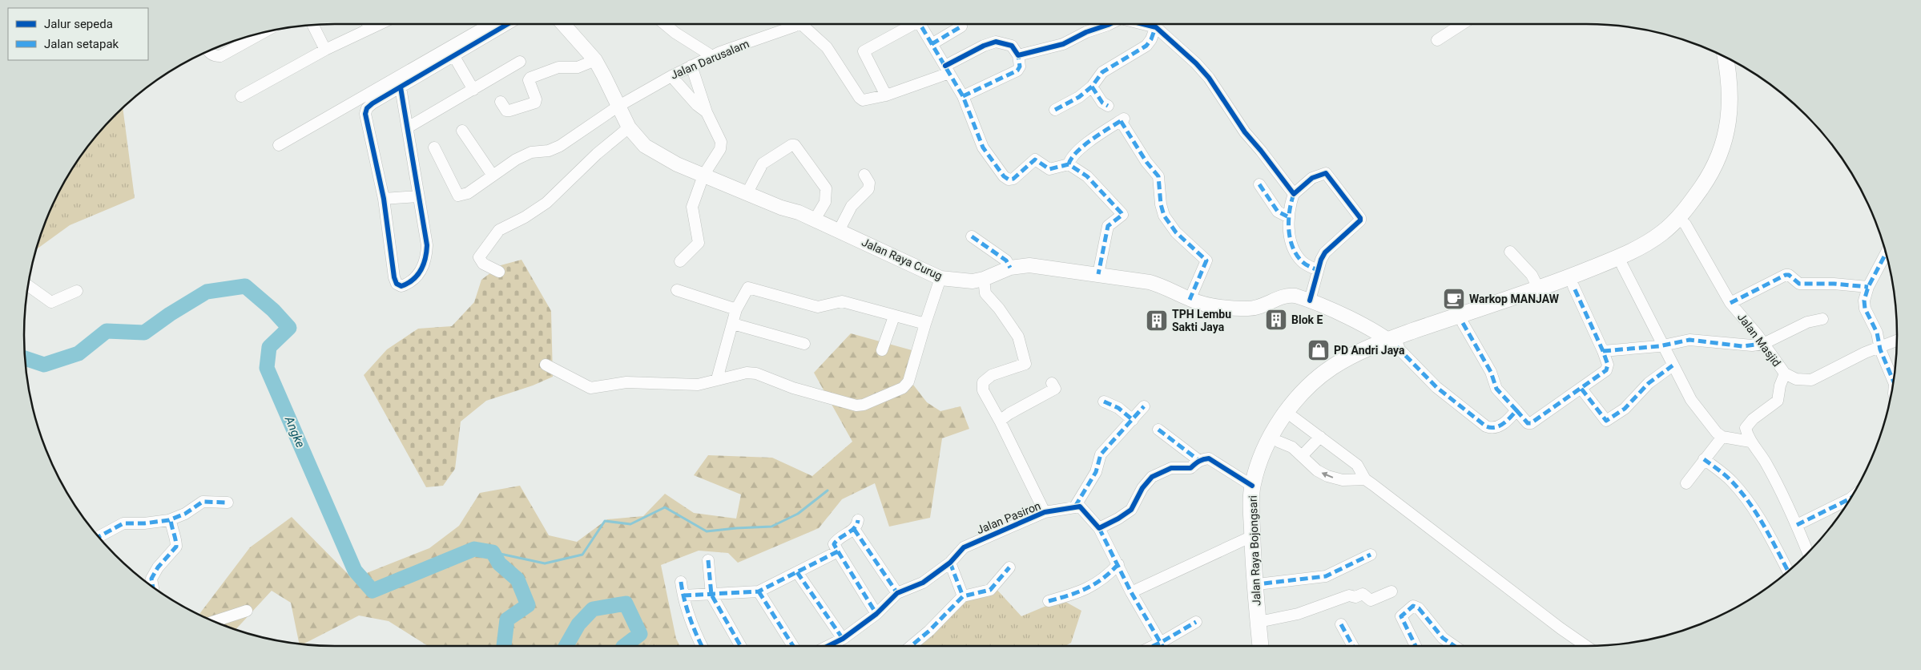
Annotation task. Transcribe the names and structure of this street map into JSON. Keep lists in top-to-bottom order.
{
  "streets": {
    "highway": ["Jalan Raya Bojongsari"],
    "main road": ["Jalan Raya Curug"],
    "street": ["Jalan Darusalam", "Jalan Masjid", "Jalan Pasiron"]
  },
  "crossings": [
    ["Jalan Darusalam", "Jalan Raya Curug"],
    ["Jalan Raya Curug", "Jalan Pasiron"],
    ["Jalan Raya Curug", "Jalan Raya Bojongsari"],
    ["Jalan Masjid", "Jalan Raya Bojongsari"]
  ],
  "water": ["Angke"],
  "places": {
    "cafe": ["Warkop MANJAW"],
    "building": ["Blok E", "TPH Lembu Sakti Jaya"],
    "shop": ["PD Andri Jaya"]
  },
  "legend": ["Jalur sepeda", "Jalan setapak"]
}
